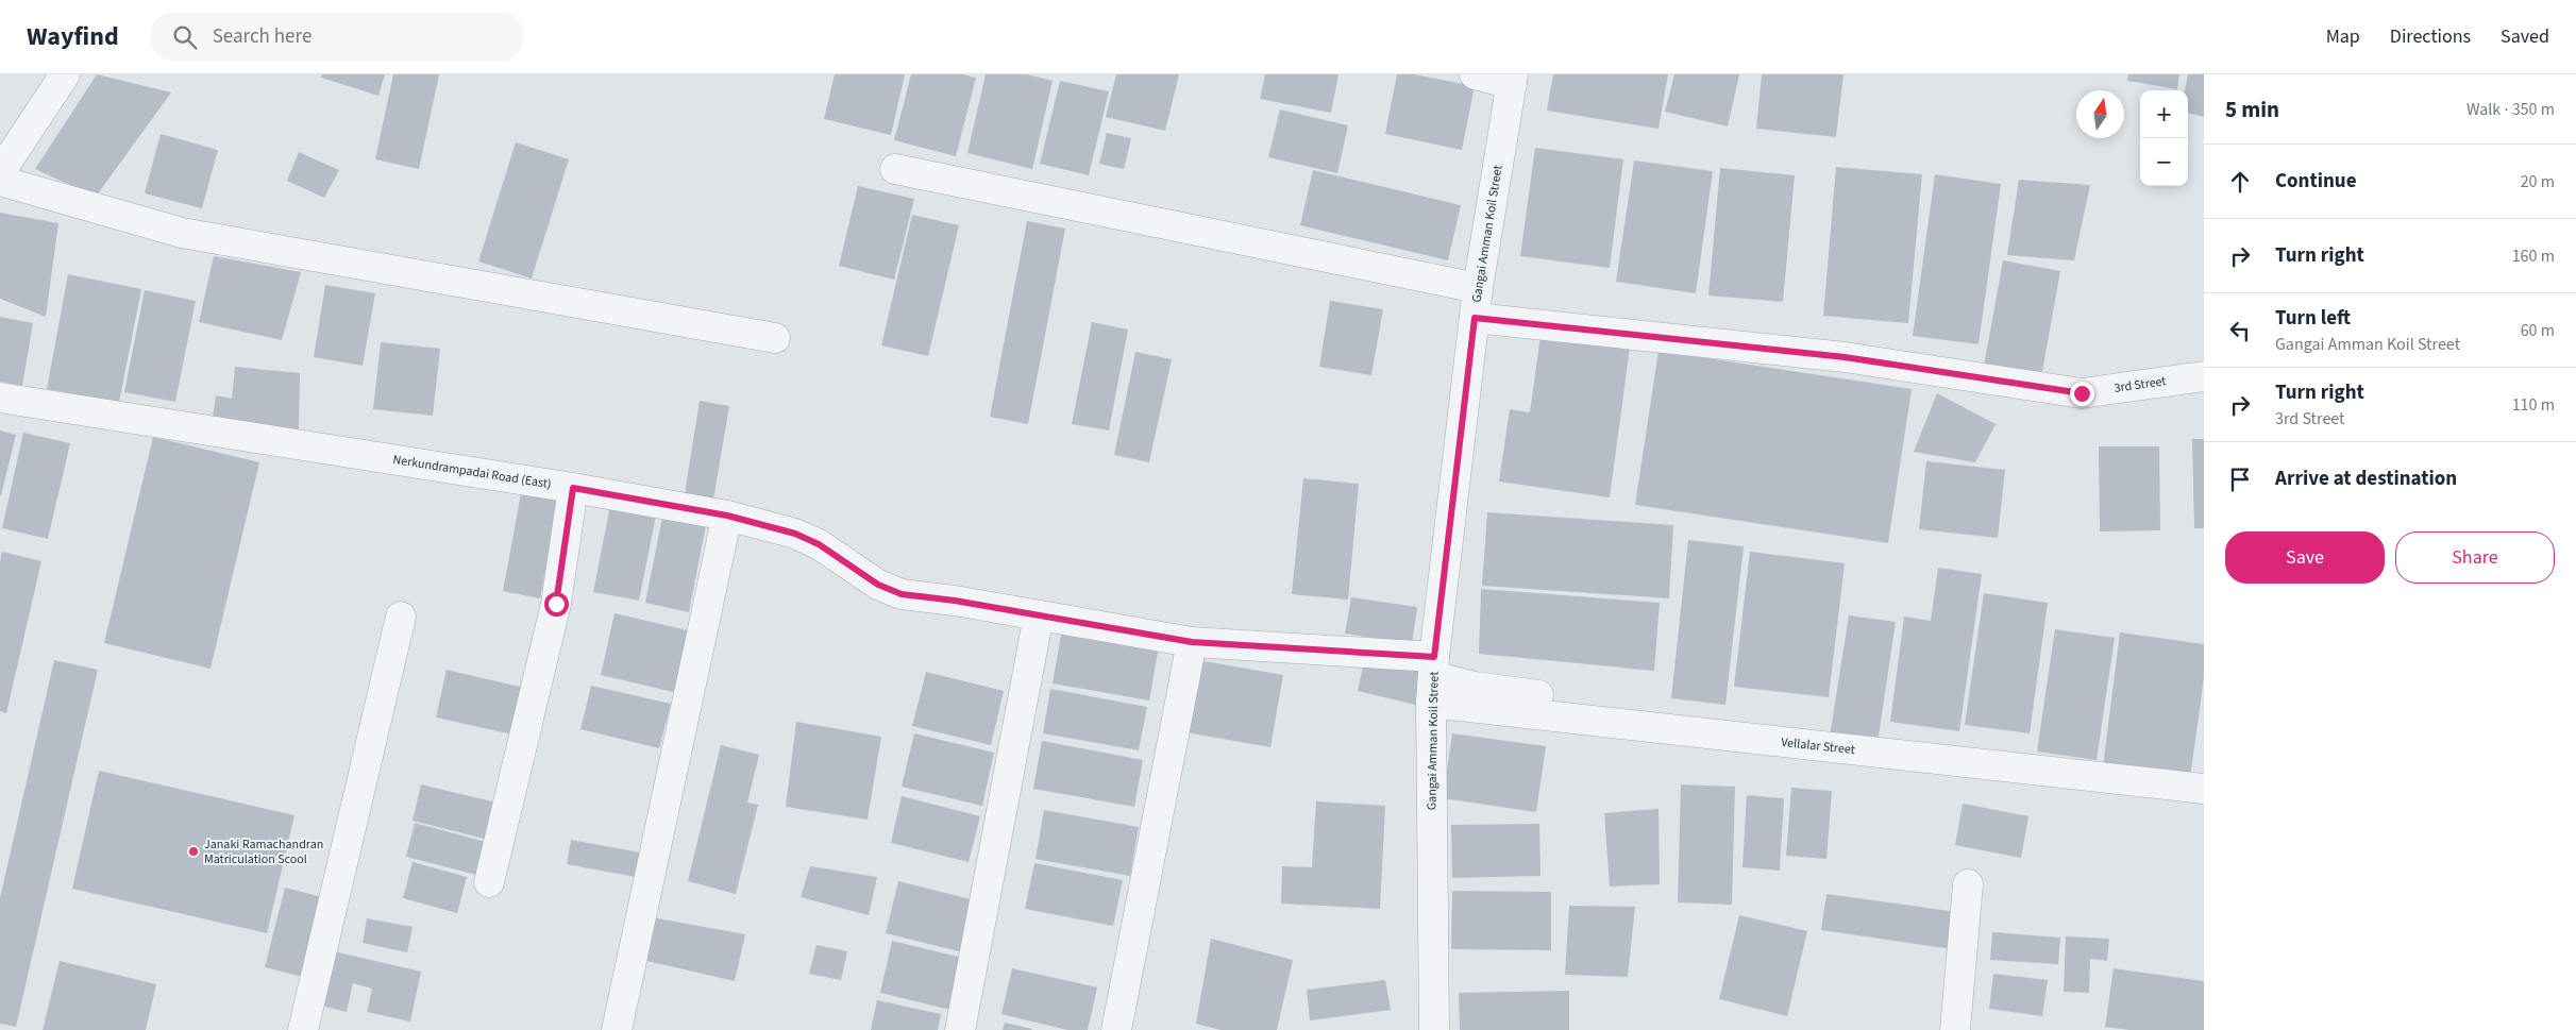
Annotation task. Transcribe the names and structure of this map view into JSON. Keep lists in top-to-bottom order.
{
  "streets": {
    "street": [
      "Gangai Amman Koil Street",
      "3rd Street",
      "Nerkundrampadai Road (East)",
      "Vellalar Street"
    ]
  },
  "crossings": [
    ["Gangai Amman Koil Street", "3rd Street"],
    ["Gangai Amman Koil Street", "Nerkundrampadai Road (East)"],
    ["Gangai Amman Koil Street", "Vellalar Street"],
    ["Nerkundrampadai Road (East)", "Vellalar Street"]
  ],
  "places": ["Janaki Ramachandran Matriculation Scool"],
  "north": "top",
  "page": {
    "header": "Wayfind",
    "search": "Search here",
    "nav": ["Map", "Directions", "Saved"],
    "heading": ["5 min", "Walk · 350 m"],
    "map_buttons": ["+", "−"],
    "list": [
      ["Continue", "20 m"],
      ["Turn right", "160 m"],
      ["Turn left", "Gangai Amman Koil Street", "60 m"],
      ["Turn right", "3rd Street", "110 m"],
      "Arrive at destination"
    ],
    "buttons": ["Save", "Share"]
  }
}
